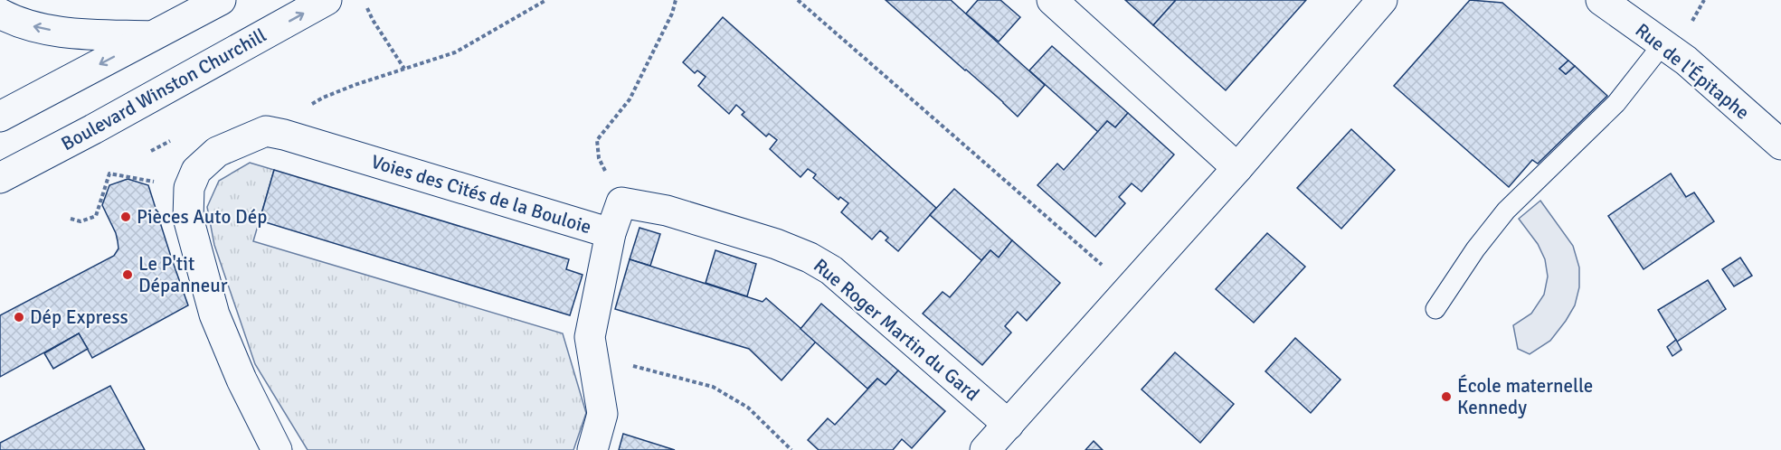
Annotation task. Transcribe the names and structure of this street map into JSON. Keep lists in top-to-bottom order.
{
  "streets": {
    "street": [
      "Rue de l'Épitaphe",
      "Boulevard Winston Churchill",
      "Voies des Cités de la Bouloie",
      "Rue Roger Martin du Gard"
    ]
  },
  "places": [
    "Pièces Auto Dép",
    "Le P'tit Dépanneur",
    "Dép Express",
    "École maternelle Kennedy"
  ]
}
